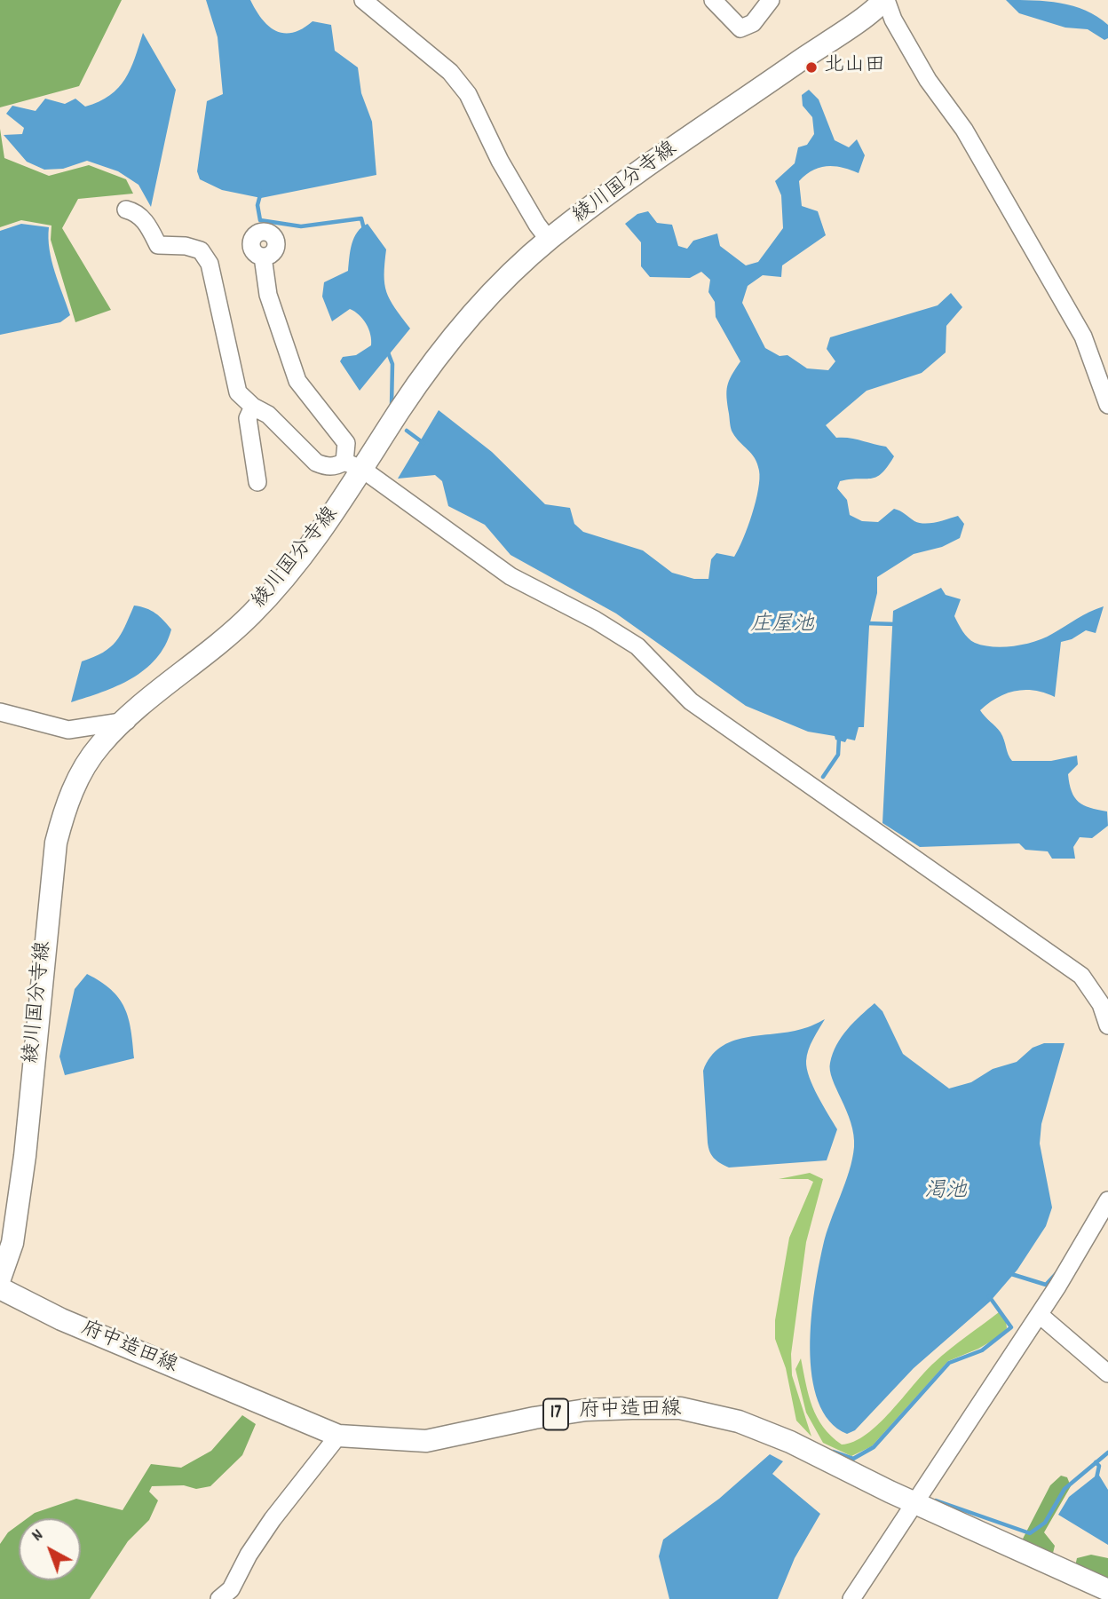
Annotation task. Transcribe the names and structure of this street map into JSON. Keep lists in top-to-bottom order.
{
  "streets": {
    "main road": ["綾川国分寺線", "府中造田線", "17"]
  },
  "water": ["庄屋池", "渇池"],
  "places": ["北山田"],
  "north": "top left"
}
